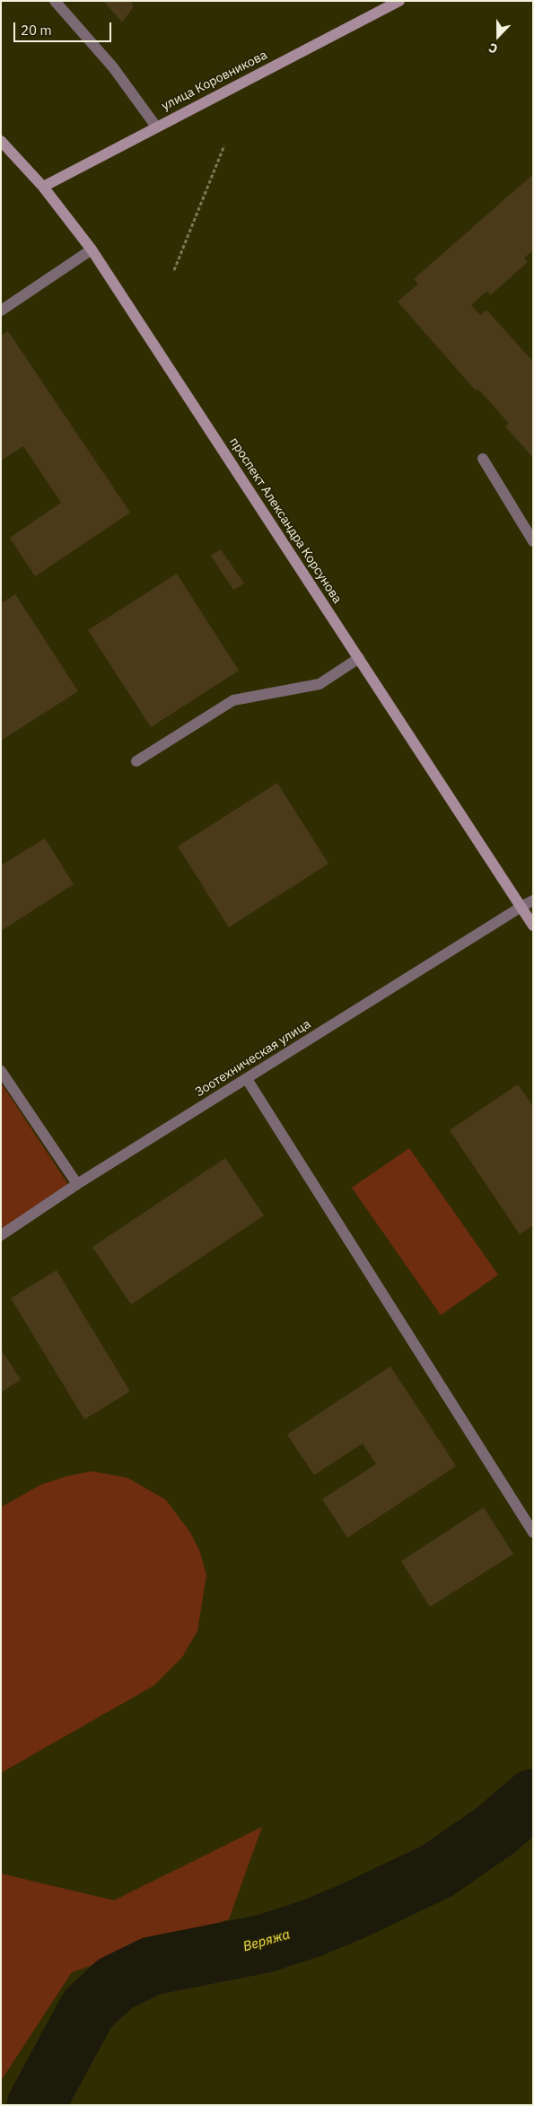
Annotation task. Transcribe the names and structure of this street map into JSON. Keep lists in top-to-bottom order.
{
  "streets": {
    "street": ["улица Коровникова", "проспект Александра Корсунова", "Зоотехническая улица"]
  },
  "crossings": [
    ["улица Коровникова", "проспект Александра Корсунова"],
    ["проспект Александра Корсунова", "Зоотехническая улица"]
  ],
  "water": ["Веряжа"],
  "scale_bar": "20 m",
  "north": "bottom"
}
